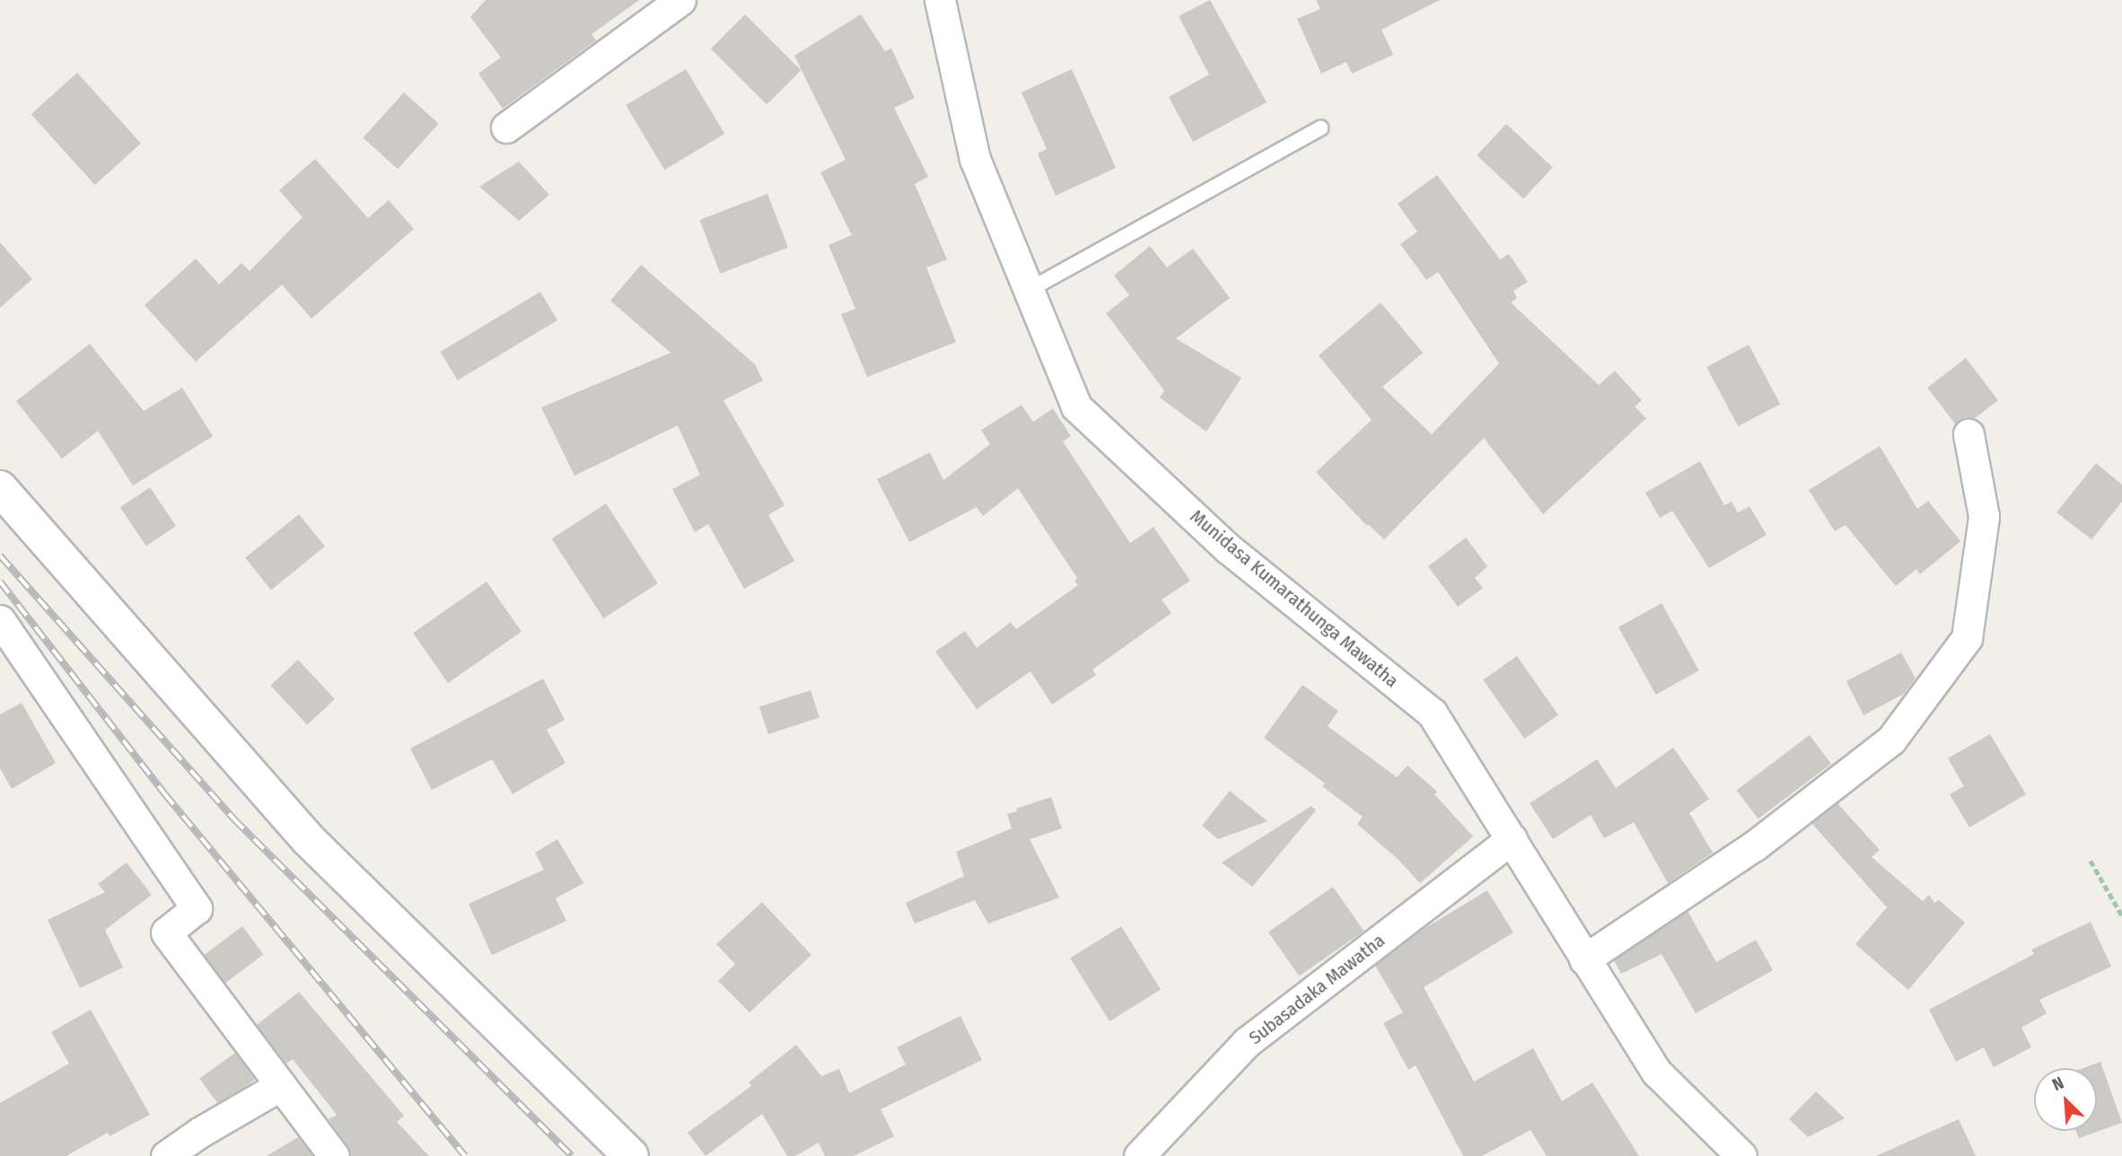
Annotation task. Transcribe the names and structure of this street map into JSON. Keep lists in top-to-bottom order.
{
  "streets": {
    "street": ["Munidasa Kumarathunga Mawatha", "Subasadaka Mawatha"]
  },
  "crossings": [
    ["Munidasa Kumarathunga Mawatha", "Subasadaka Mawatha"]
  ],
  "north": "top left"
}
